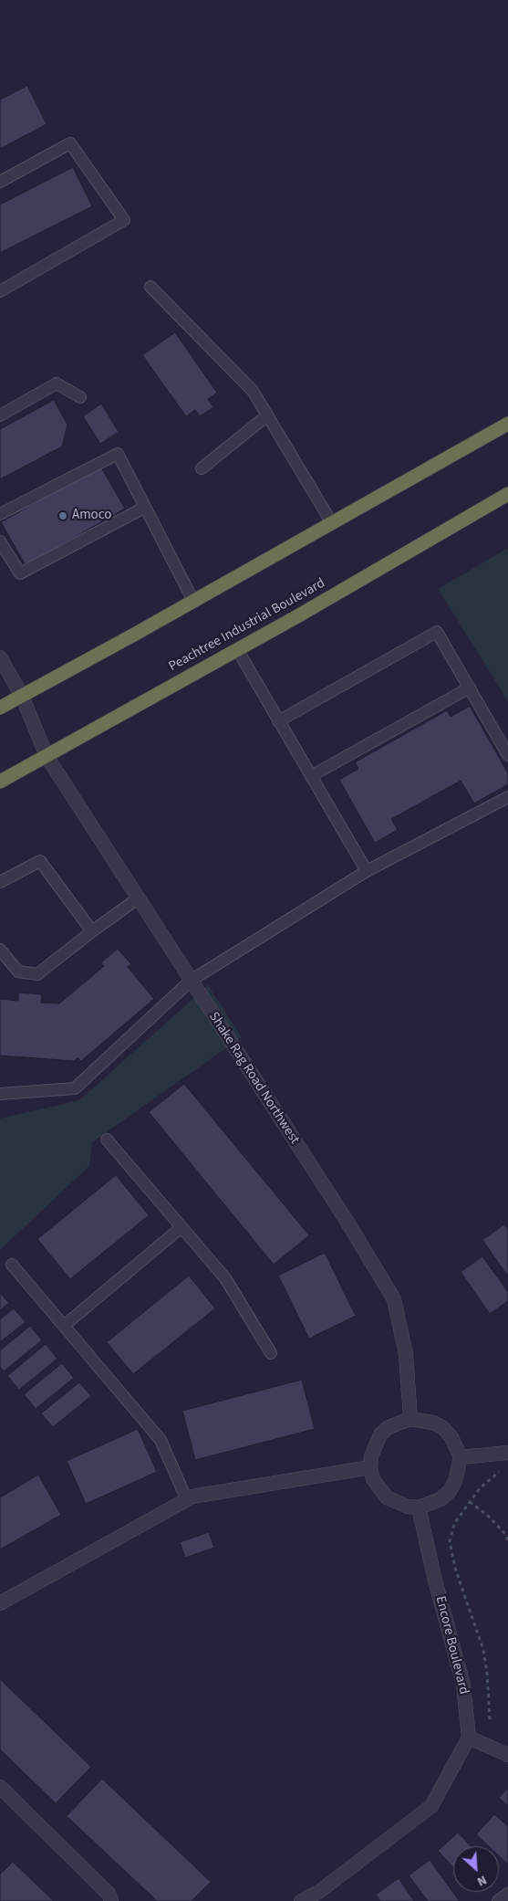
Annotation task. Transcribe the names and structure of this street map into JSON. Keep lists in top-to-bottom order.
{
  "streets": {
    "highway": ["Peachtree Industrial Boulevard"],
    "street": ["Shake Rag Road Northwest", "Encore Boulevard"]
  },
  "crossings": [
    ["Peachtree Industrial Boulevard", "Shake Rag Road Northwest"],
    ["Shake Rag Road Northwest", "Encore Boulevard"]
  ],
  "places": ["Amoco"],
  "north": "bottom right"
}
